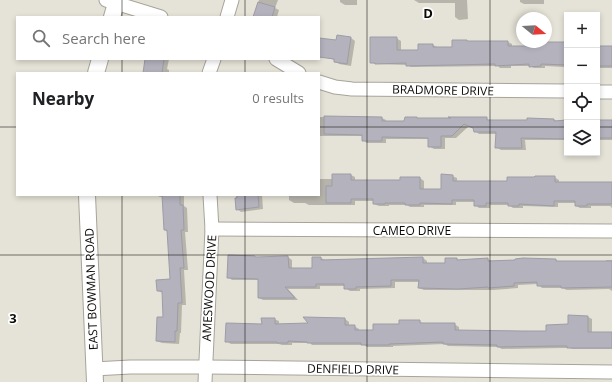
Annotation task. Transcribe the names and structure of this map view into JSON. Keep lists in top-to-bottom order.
{
  "streets": {
    "street": [
      "BRADMORE DRIVE",
      "CAMEO DRIVE",
      "AMESWOOD DRIVE",
      "EAST BOWMAN ROAD",
      "DENFIELD DRIVE"
    ]
  },
  "crossings": [
    ["CAMEO DRIVE", "AMESWOOD DRIVE"],
    ["AMESWOOD DRIVE", "DENFIELD DRIVE"],
    ["EAST BOWMAN ROAD", "DENFIELD DRIVE"]
  ],
  "north": "right",
  "page": {
    "map_buttons": ["+", "−"],
    "search": "Search here",
    "heading": ["Nearby", "0 results"]
  },
  "grid": {
    "columns": ["D"],
    "rows": ["3"]
  }
}
